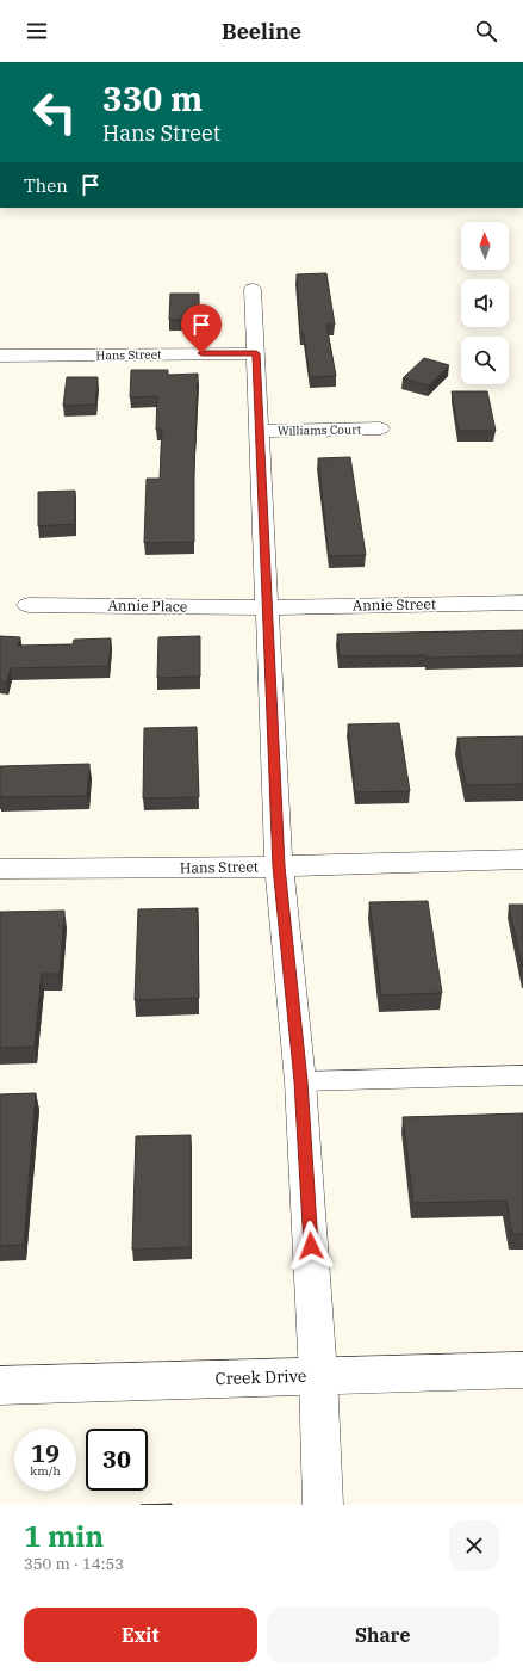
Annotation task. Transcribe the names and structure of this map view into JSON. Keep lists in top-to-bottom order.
{
  "streets": {
    "street": [
      "Hans Street",
      "Williams Court",
      "Annie Street",
      "Annie Place",
      "Creek Drive"
    ]
  },
  "crossings": [
    ["Annie Street", "Annie Place"]
  ],
  "north": "top",
  "page": {
    "header": "Beeline",
    "turn": ["330 m", "Hans Street"],
    "then": "Then",
    "speed": "19 km/h",
    "limit": "30",
    "heading": ["1 min", "350 m · 14:53"],
    "buttons": ["Exit", "Share"]
  }
}
